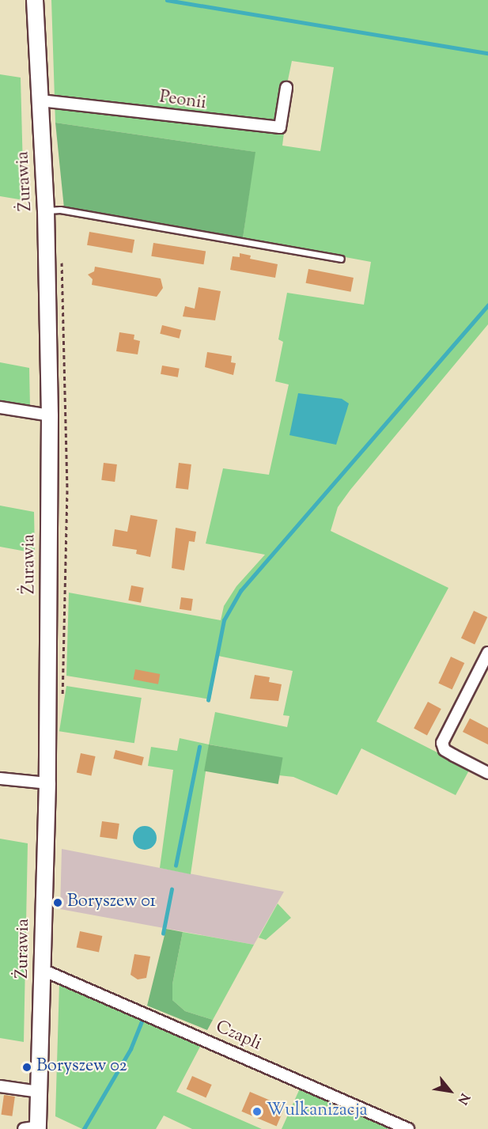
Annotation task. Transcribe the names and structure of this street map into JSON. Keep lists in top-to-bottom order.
{
  "streets": {
    "main road": ["Żurawia"],
    "street": ["Peonii", "Czapli"]
  },
  "crossings": [
    ["Peonii", "Żurawia"],
    ["Żurawia", "Czapli"]
  ],
  "places": ["Boryszew 01", "Boryszew 02", "Wulkanizacja"],
  "north": "bottom right"
}
